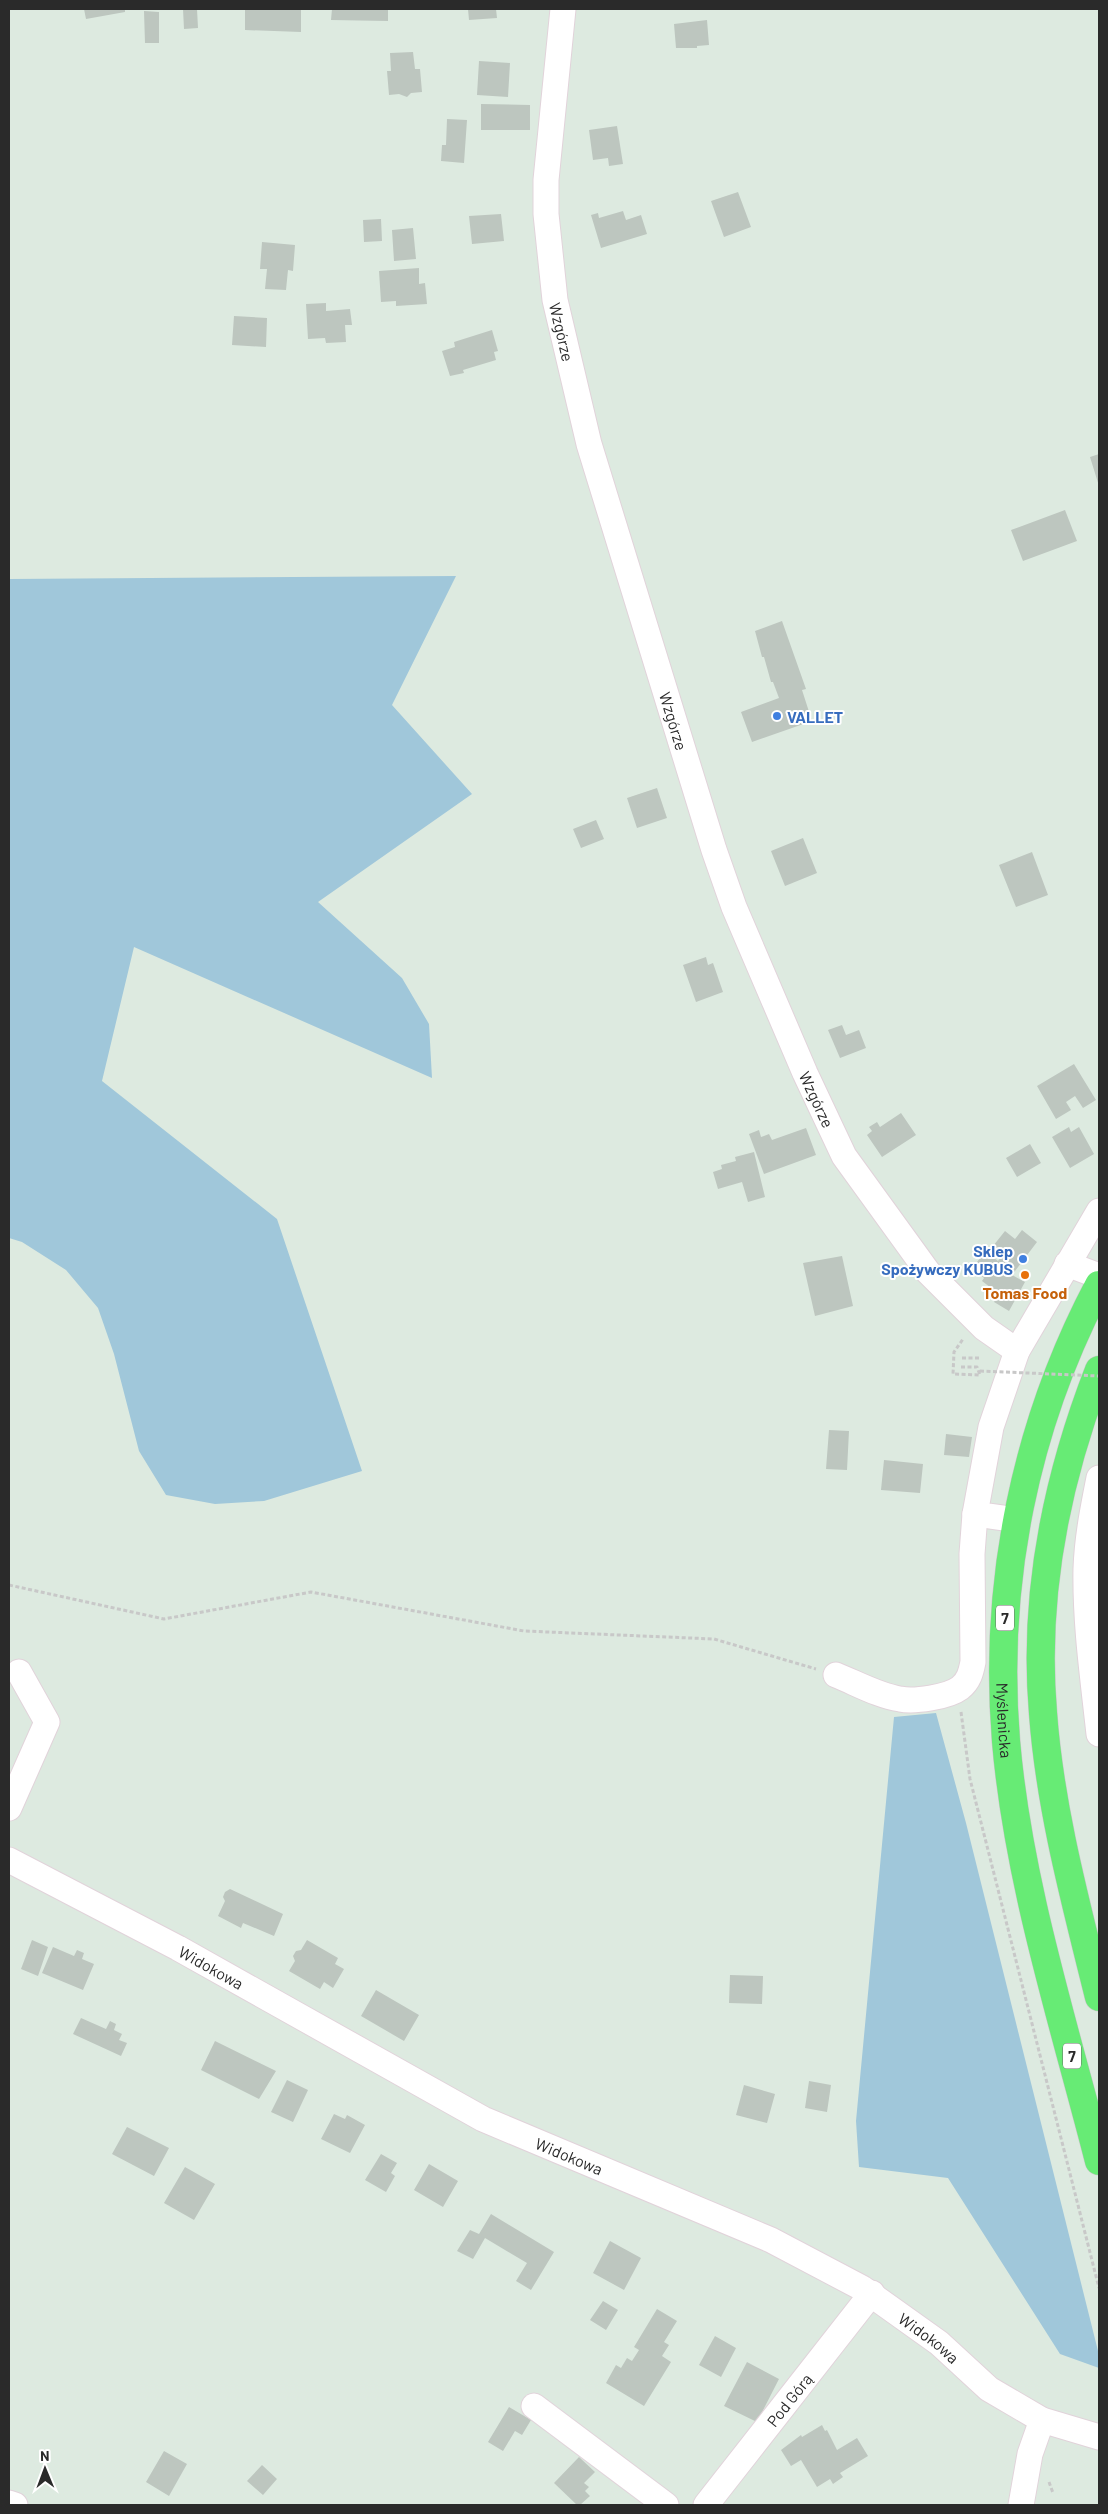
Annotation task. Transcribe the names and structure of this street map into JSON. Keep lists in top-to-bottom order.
{
  "streets": {
    "highway": ["7", "Myślenicka"],
    "street": ["Wzgórze", "Widokowa", "Pod Górą"]
  },
  "crossings": [
    ["Widokowa", "Pod Górą"]
  ],
  "places": ["VALLET", "Sklep Spożywczy KUBUS", "Tomas Food"],
  "north": "top"
}
